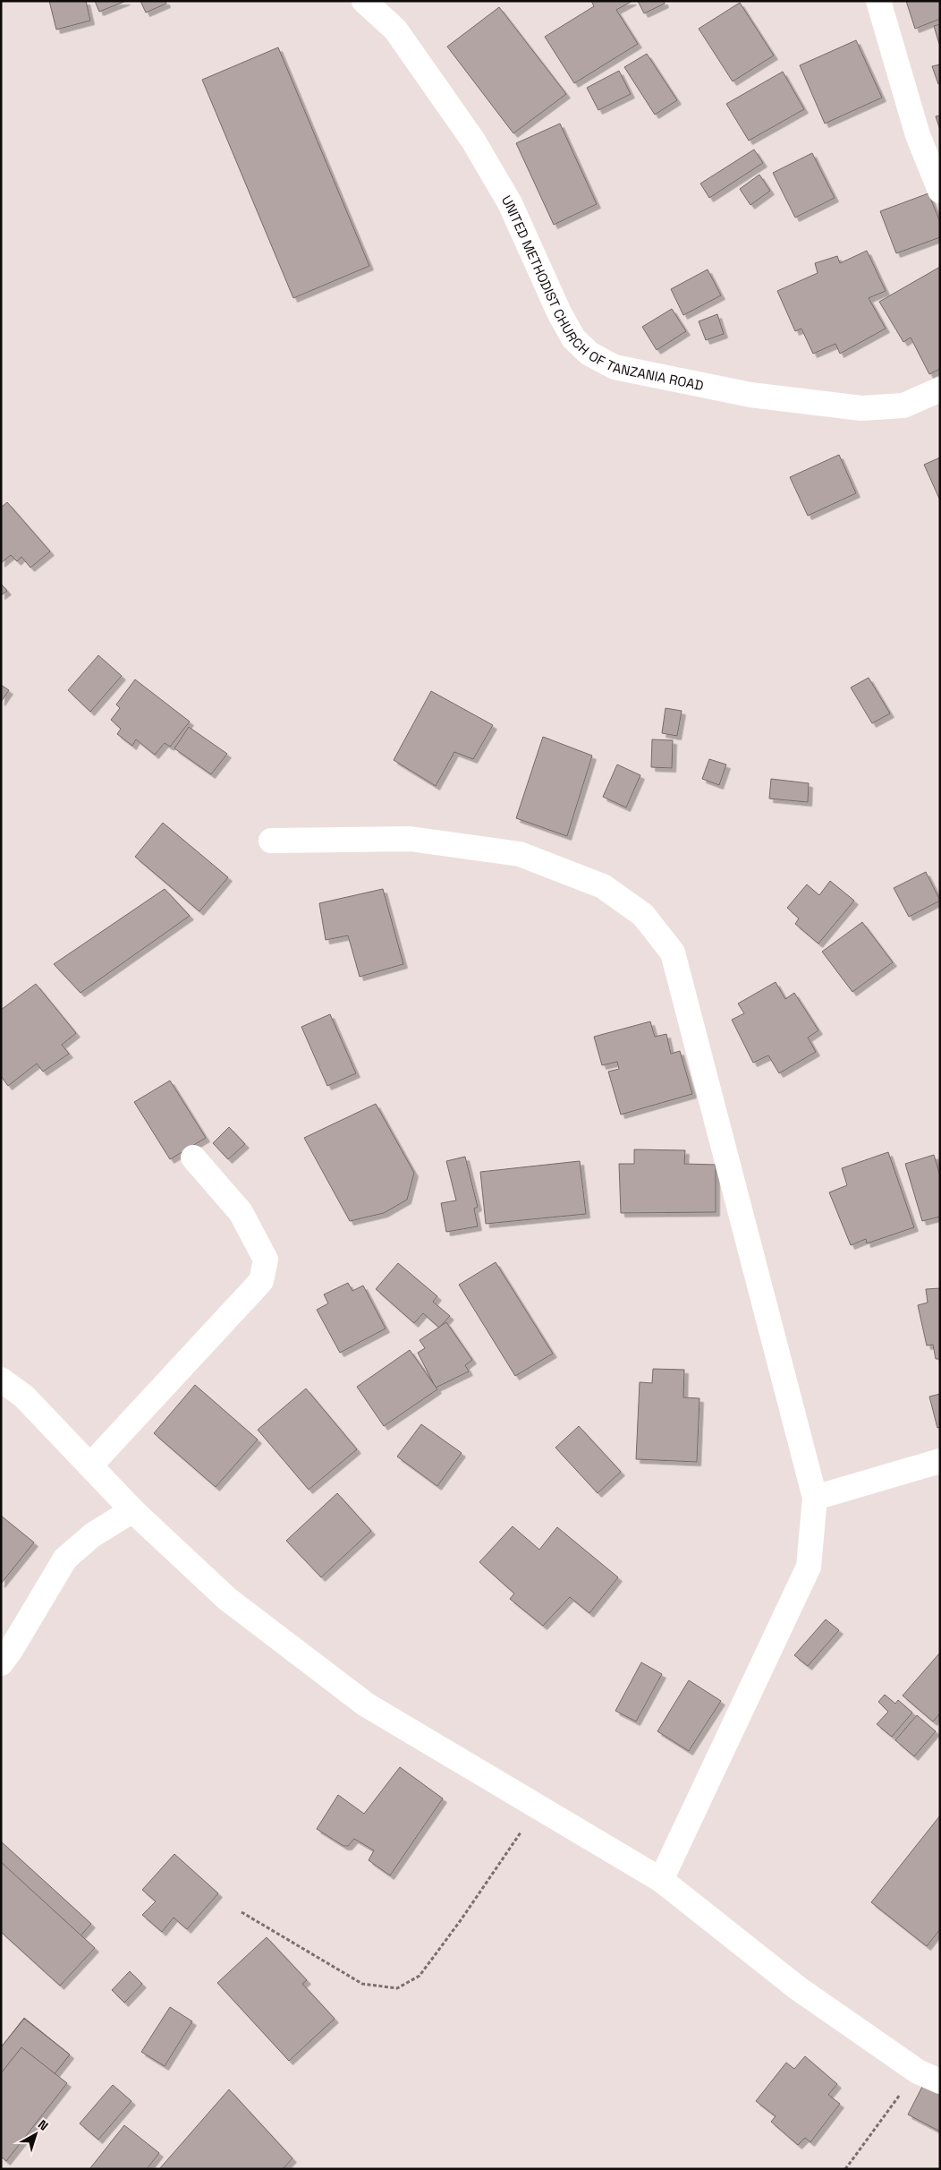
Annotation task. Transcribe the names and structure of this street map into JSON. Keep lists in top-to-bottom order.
{
  "streets": {
    "street": ["UNITED METHODIST CHURCH OF TANZANIA ROAD"]
  },
  "north": "top right"
}
